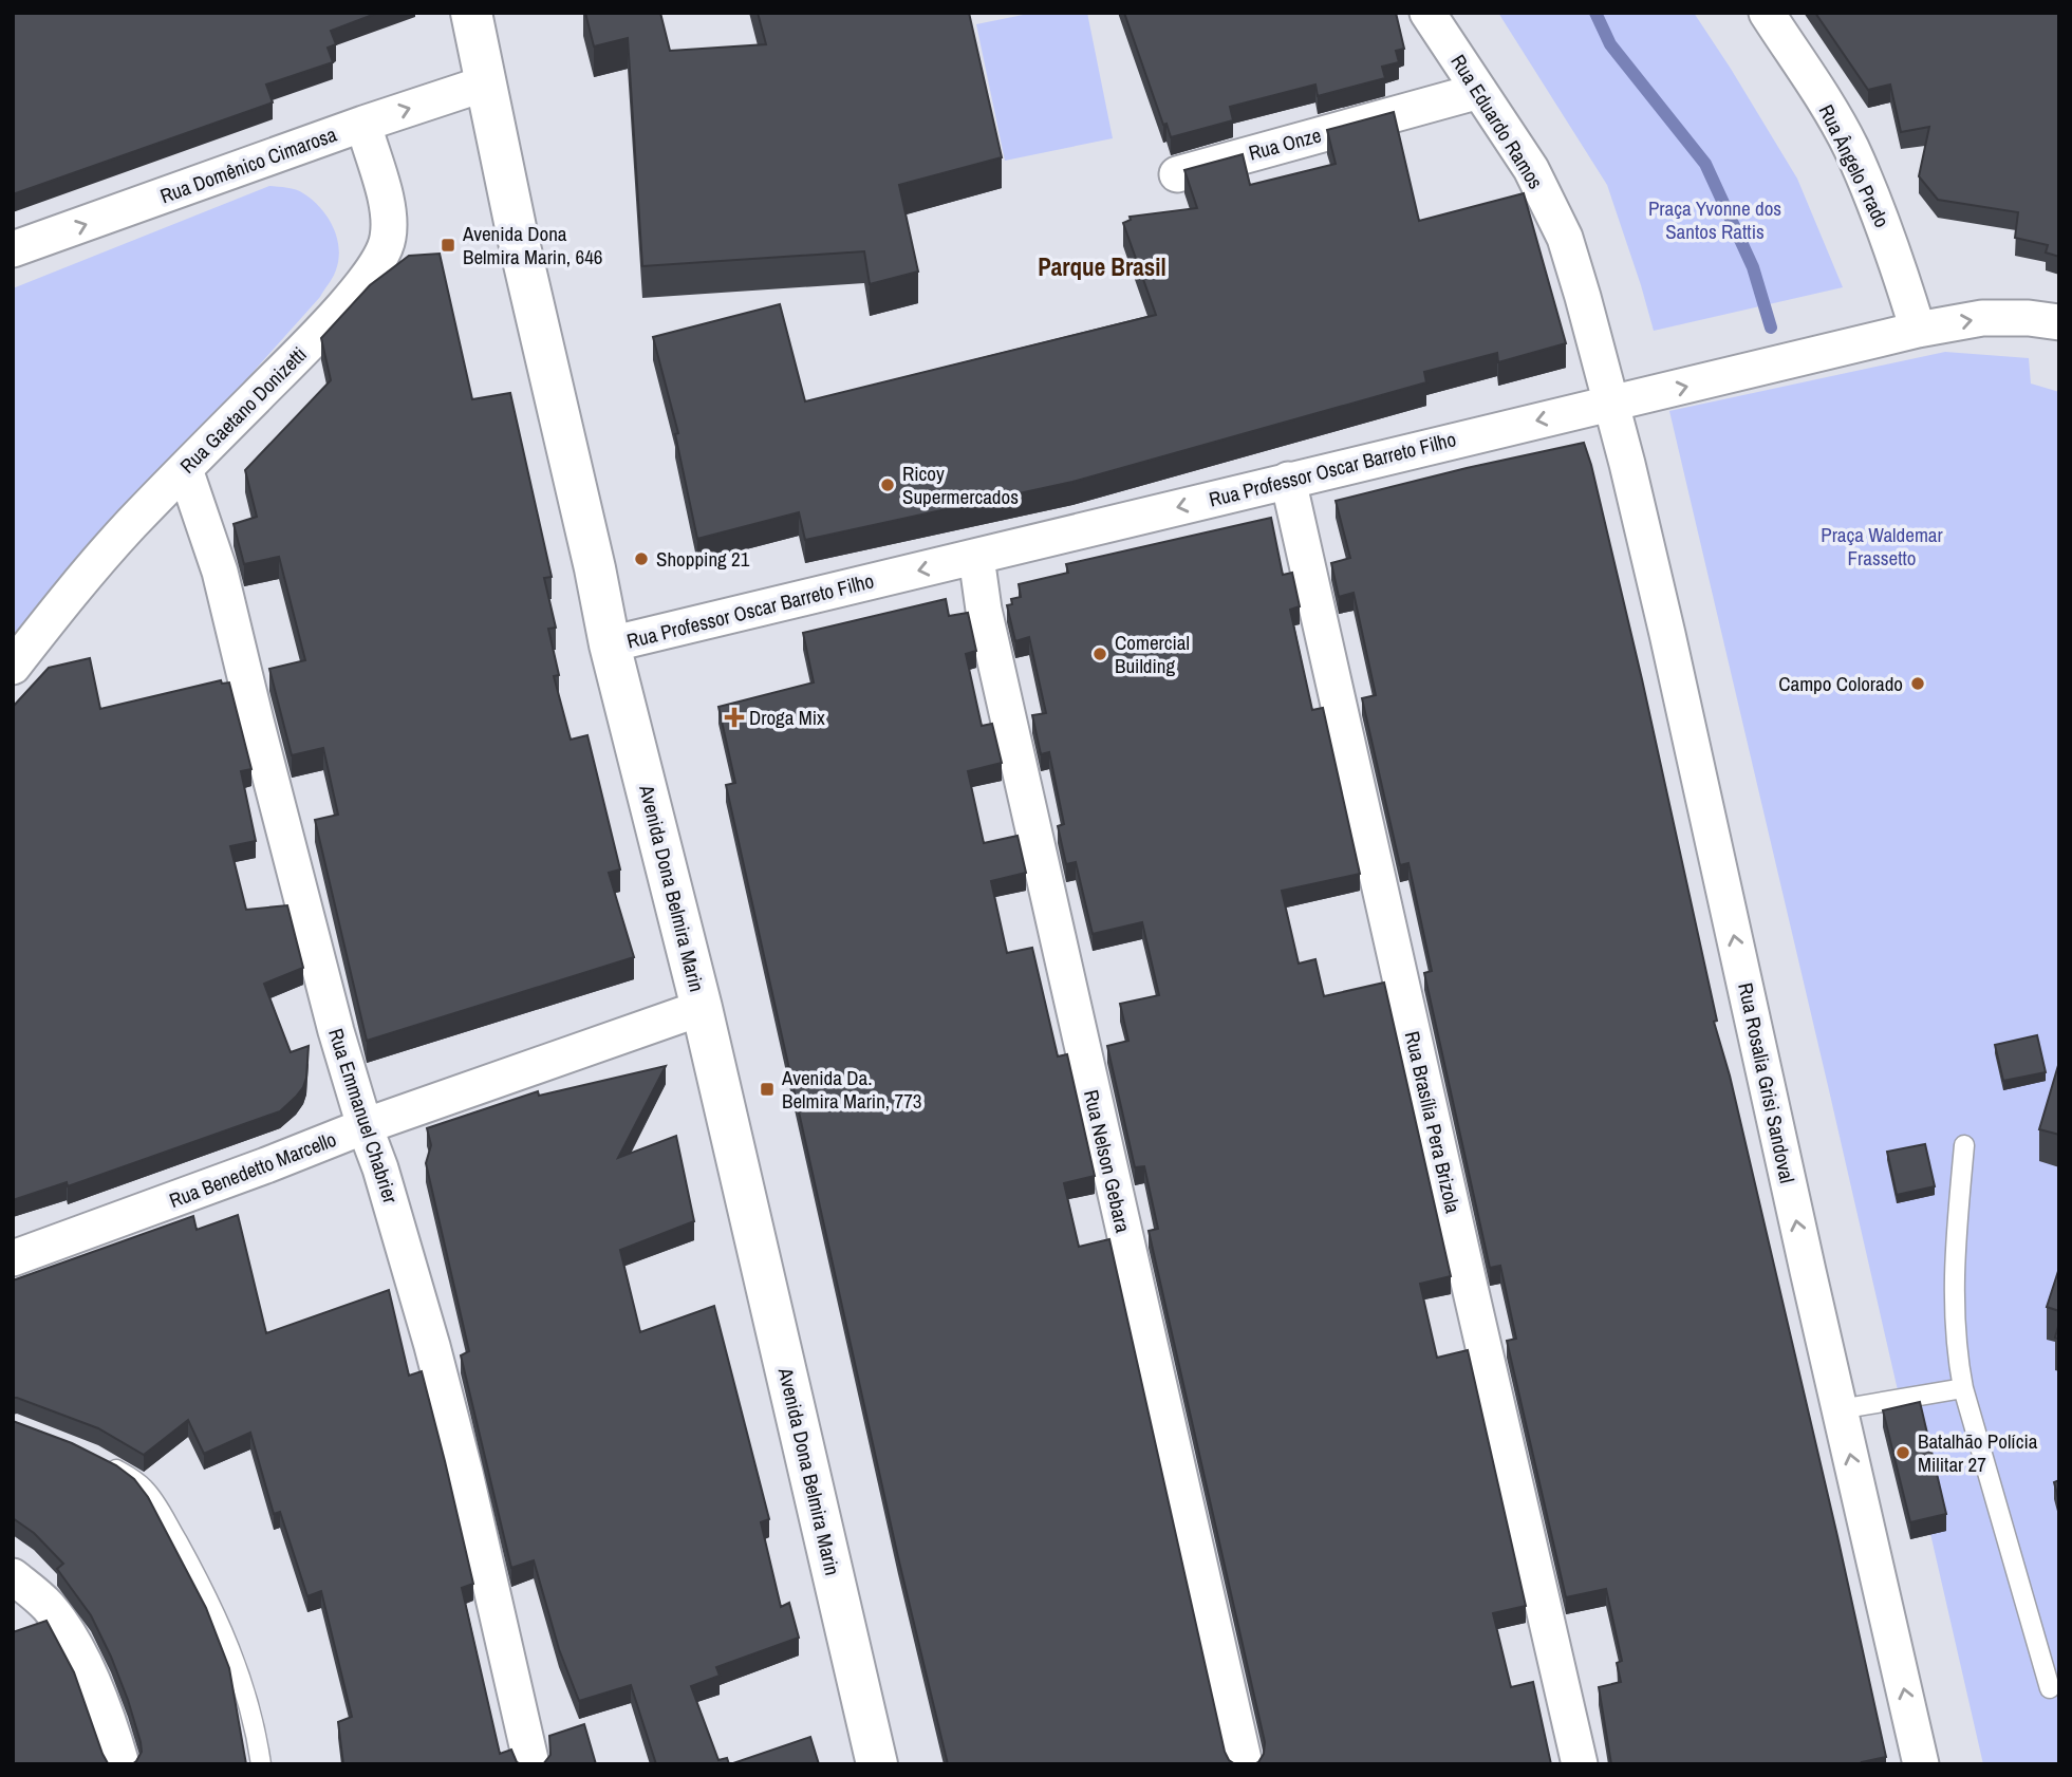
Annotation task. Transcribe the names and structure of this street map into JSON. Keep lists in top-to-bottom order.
{
  "streets": {
    "main road": ["Avenida Dona Belmira Marin"],
    "street": [
      "Rua Eduardo Ramos",
      "Rua Onze",
      "Rua Domênico Cimarosa",
      "Rua Ângelo Prado",
      "Rua Gaetano Donizetti",
      "Rua Professor Oscar Barreto Filho",
      "Rua Rosalia Grisi Sandoval",
      "Rua Emmanuel Chabrier",
      "Rua Brasília Pera Brizola",
      "Rua Nelson Gebara",
      "Rua Benedetto Marcello"
    ]
  },
  "crossings": [
    ["Rua Eduardo Ramos", "Rua Onze"],
    ["Rua Eduardo Ramos", "Rua Professor Oscar Barreto Filho"],
    ["Rua Eduardo Ramos", "Rua Rosalia Grisi Sandoval"],
    ["Rua Domênico Cimarosa", "Rua Gaetano Donizetti"],
    ["Rua Domênico Cimarosa", "Avenida Dona Belmira Marin"],
    ["Rua Ângelo Prado", "Rua Professor Oscar Barreto Filho"],
    ["Rua Gaetano Donizetti", "Rua Emmanuel Chabrier"],
    ["Rua Professor Oscar Barreto Filho", "Avenida Dona Belmira Marin"],
    ["Rua Professor Oscar Barreto Filho", "Rua Rosalia Grisi Sandoval"],
    ["Rua Professor Oscar Barreto Filho", "Rua Brasília Pera Brizola"],
    ["Rua Professor Oscar Barreto Filho", "Rua Nelson Gebara"],
    ["Avenida Dona Belmira Marin", "Rua Benedetto Marcello"],
    ["Rua Emmanuel Chabrier", "Rua Benedetto Marcello"]
  ],
  "one_way": ["Rua Domênico Cimarosa", "Rua Rosalia Grisi Sandoval"],
  "districts": ["Parque Brasil"],
  "parks": ["Praça Yvonne dos Santos Rattis", "Praça Waldemar Frassetto"],
  "places": {
    "transit": ["Avenida Dona Belmira Marin, 646", "Avenida Da. Belmira Marin, 773"],
    "other": [
      "Ricoy Supermercados",
      "Shopping 21",
      "Comercial Building",
      "Campo Colorado",
      "Batalhão Polícia Militar 27"
    ],
    "health": ["Droga Mix"]
  }
}
